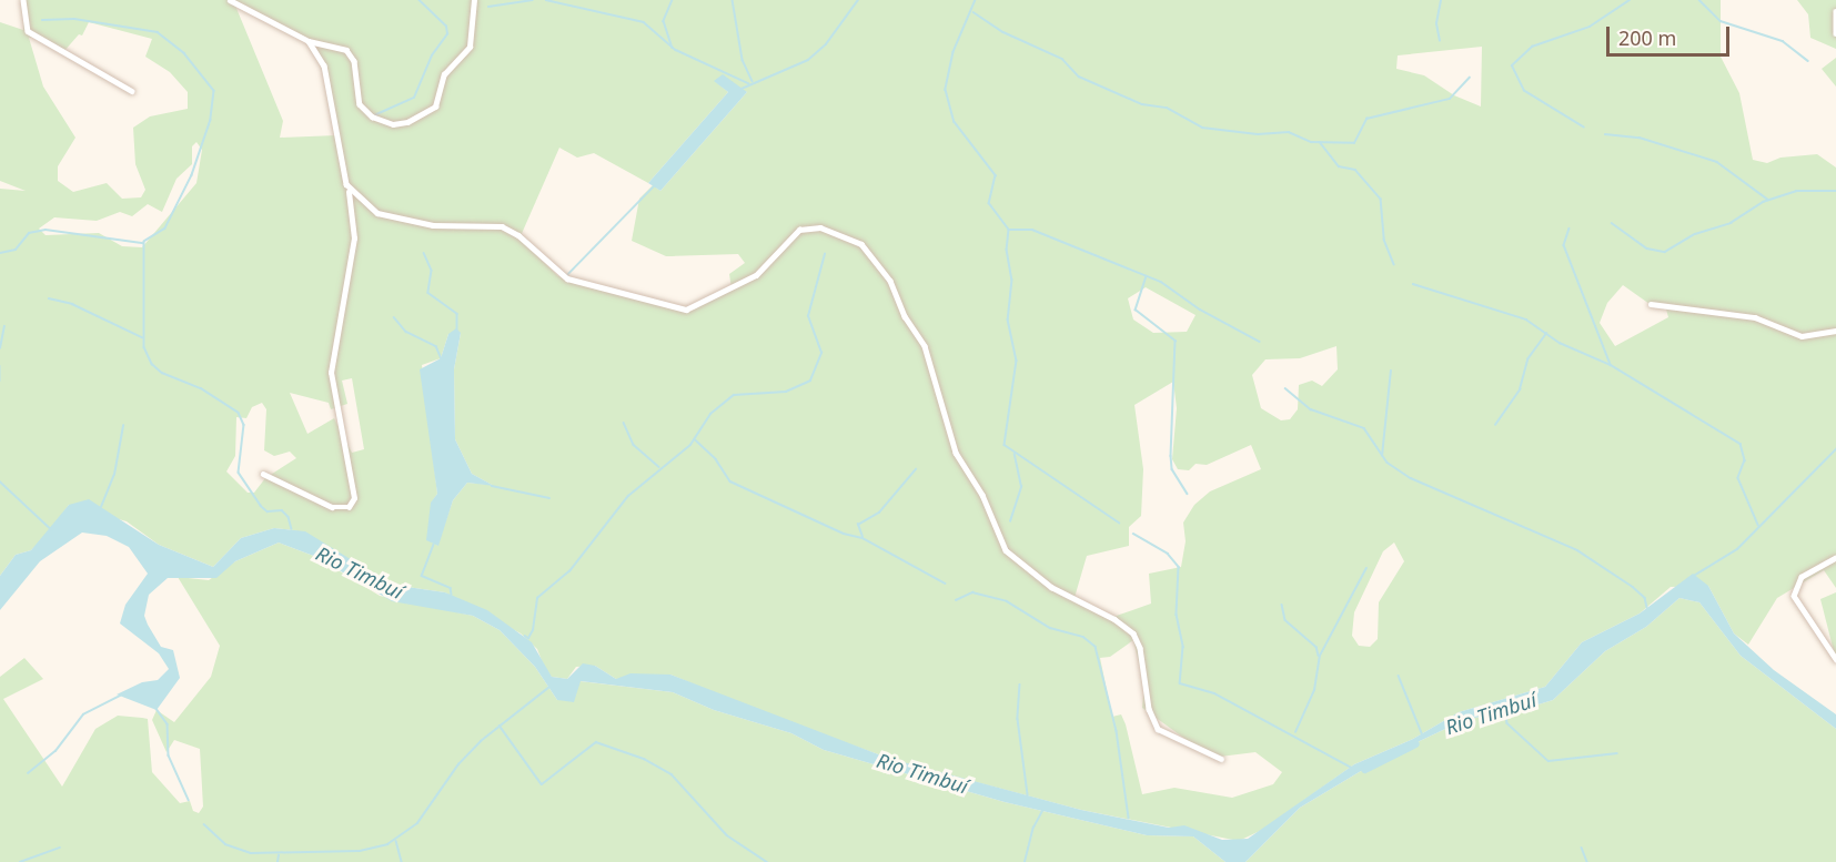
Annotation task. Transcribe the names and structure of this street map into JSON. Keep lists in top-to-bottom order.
{
  "water": ["Rio Timbuí"],
  "scale_bar": "200 m"
}
